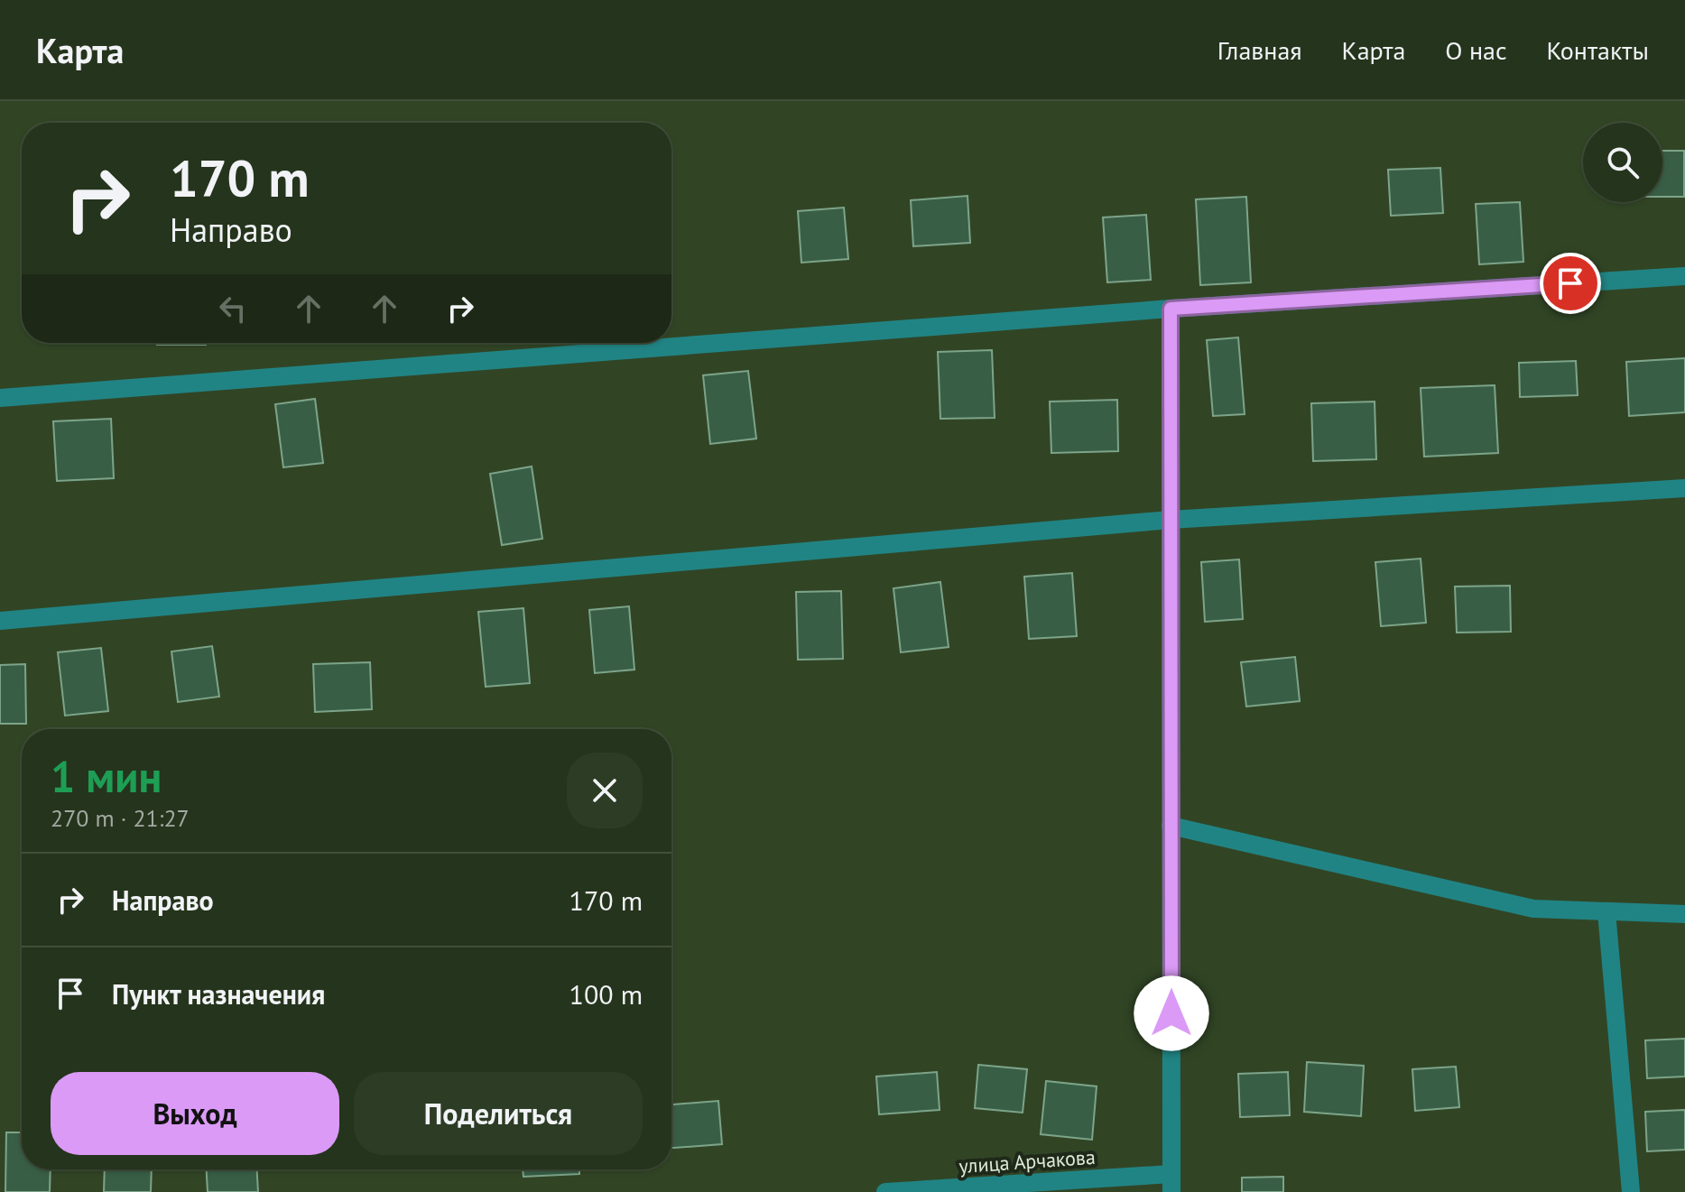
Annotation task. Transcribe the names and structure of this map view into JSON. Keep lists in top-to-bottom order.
{
  "streets": {
    "street": ["улица Арчакова"]
  },
  "page": {
    "header": "Карта",
    "nav": [
      "Главная",
      "Карта",
      "О нас",
      "Контакты"
    ],
    "turn": ["170 m", "Направо"],
    "heading": ["1 мин", "270 m · 21:27"],
    "list": [
      {
        "name": "Направо",
        "value": "170 m"
      },
      {
        "name": "Пункт назначения",
        "value": "100 m"
      }
    ],
    "buttons": ["Выход", "Поделиться"]
  }
}
